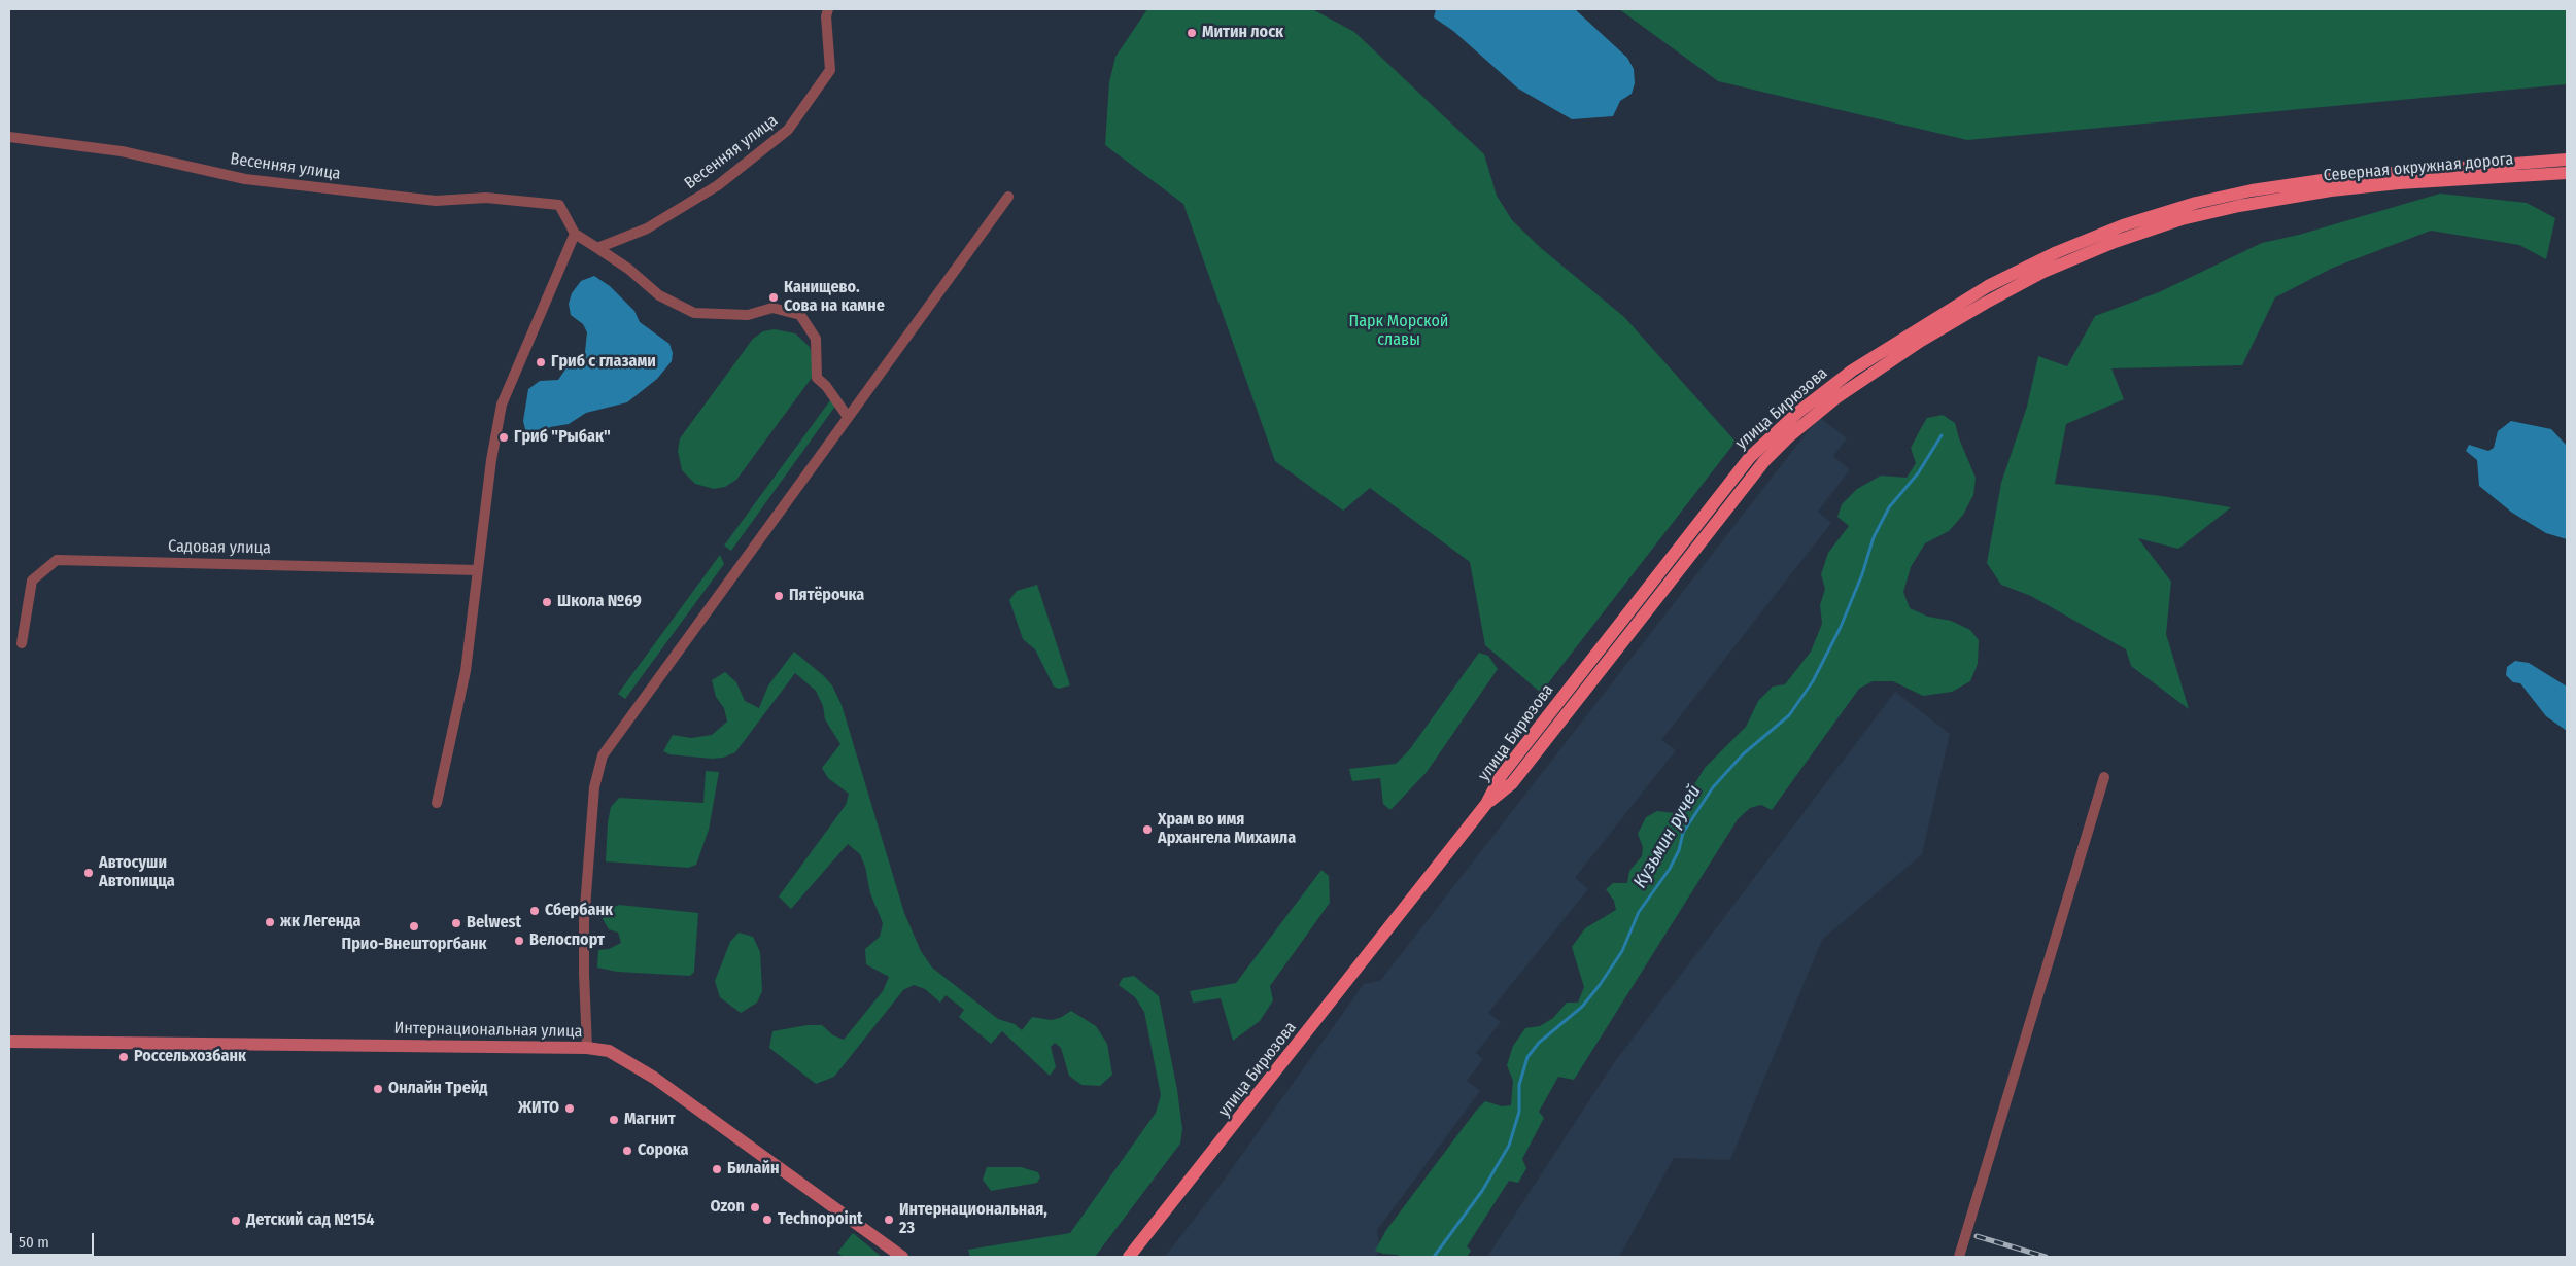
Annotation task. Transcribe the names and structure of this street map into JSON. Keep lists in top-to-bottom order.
{
  "streets": {
    "main road": ["Северная окружная дорога", "улица Бирюзова", "Интернациональная улица"],
    "street": ["Весенняя улица", "Садовая улица"]
  },
  "crossings": [
    ["Северная окружная дорога", "улица Бирюзова"]
  ],
  "water": ["Кузьмин ручей"],
  "parks": ["Парк Морской славы"],
  "places": [
    "Митин лоск",
    "Канищево. Сова на камне",
    "Гриб с глазами",
    "Гриб \"Рыбак\"",
    "Пятёрочка",
    "Школа №69",
    "Храм во имя Архангела Михаила",
    "Автосуши Автопицца",
    "Сбербанк",
    "жк Легенда",
    "Belwest",
    "Прио-Внешторгбанк",
    "Велоспорт",
    "Россельхозбанк",
    "Онлайн Трейд",
    "ЖИТО",
    "Магнит",
    "Сорока",
    "Билайн",
    "Ozon",
    "Technopoint",
    "Интернациональная, 23",
    "Детский сад №154"
  ],
  "scale_bar": "50 m"
}
